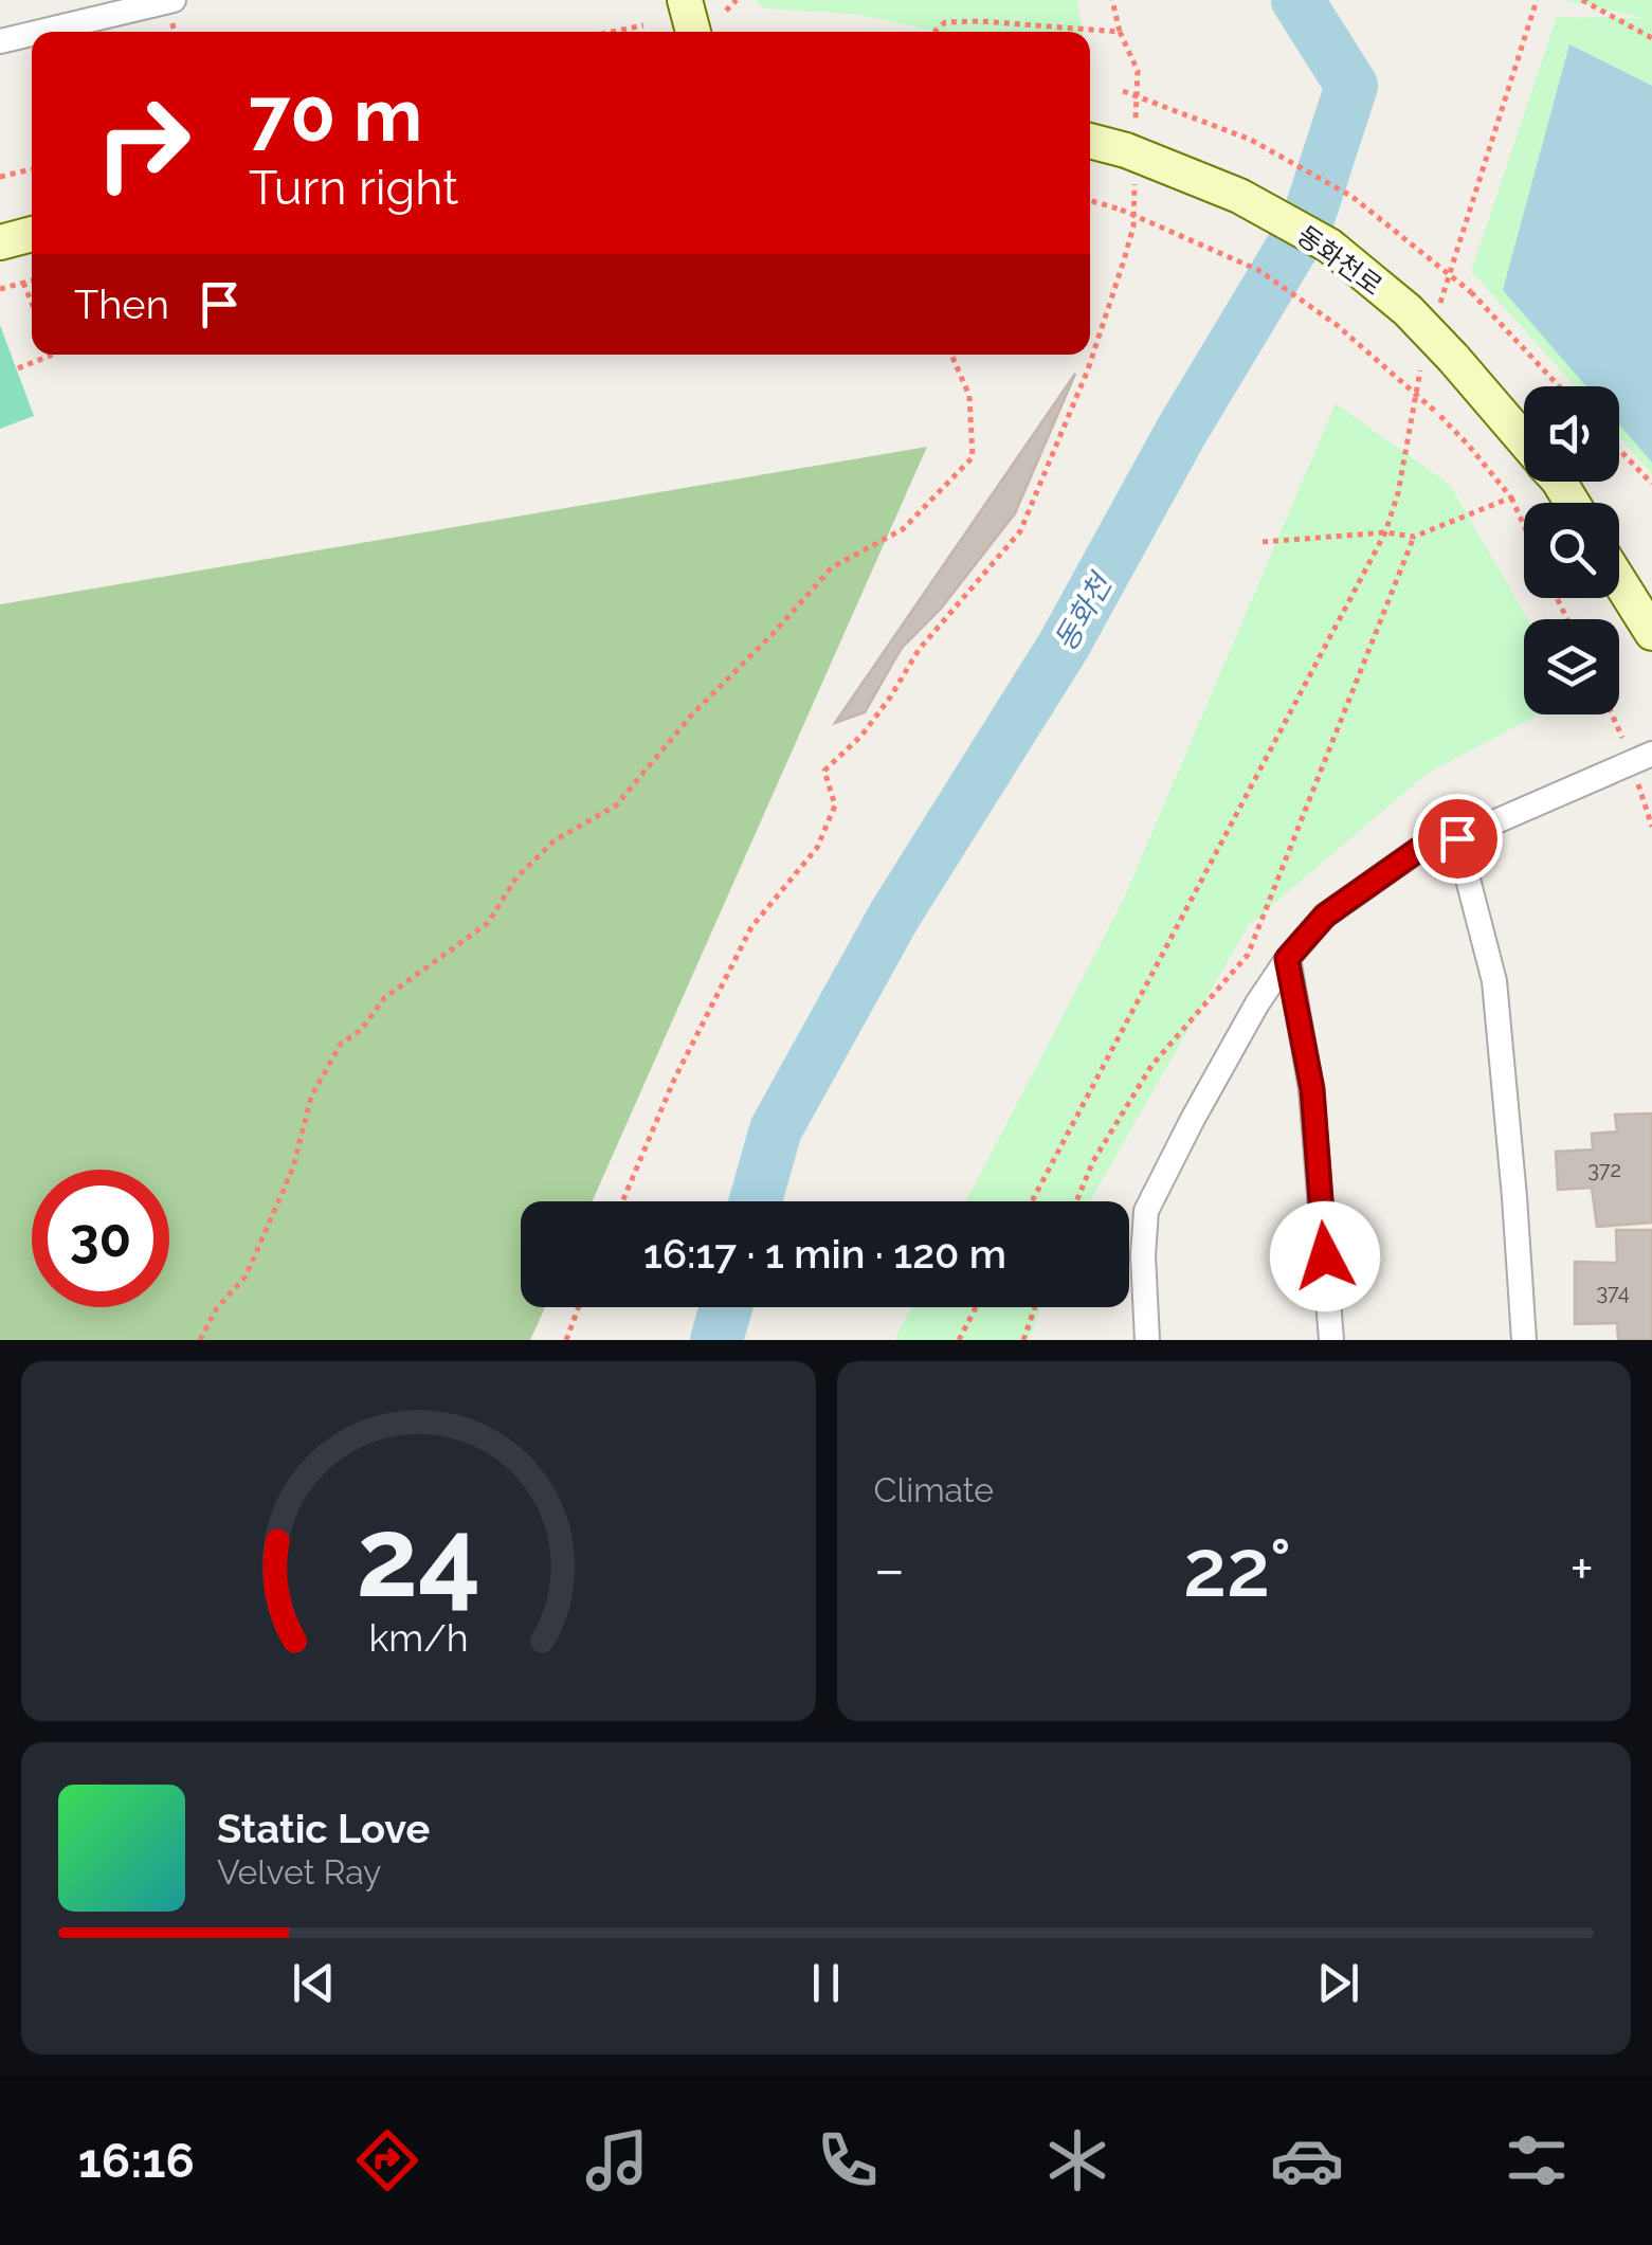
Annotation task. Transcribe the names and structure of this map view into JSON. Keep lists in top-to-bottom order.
{
  "streets": {
    "main road": ["동화천로"]
  },
  "water": ["동화천"],
  "house_numbers": ["372", "374"],
  "page": {
    "turn": ["70 m", "Turn right"],
    "then": "Then",
    "limit": "30",
    "trip": "16:17 · 1 min · 120 m",
    "tile": "Climate",
    "heat": ["−", "22°", "+"],
    "song": ["Static Love", "Velvet Ray"],
    "tabs": "16:16",
    "gauge": ["24", "km/h"]
  }
}
